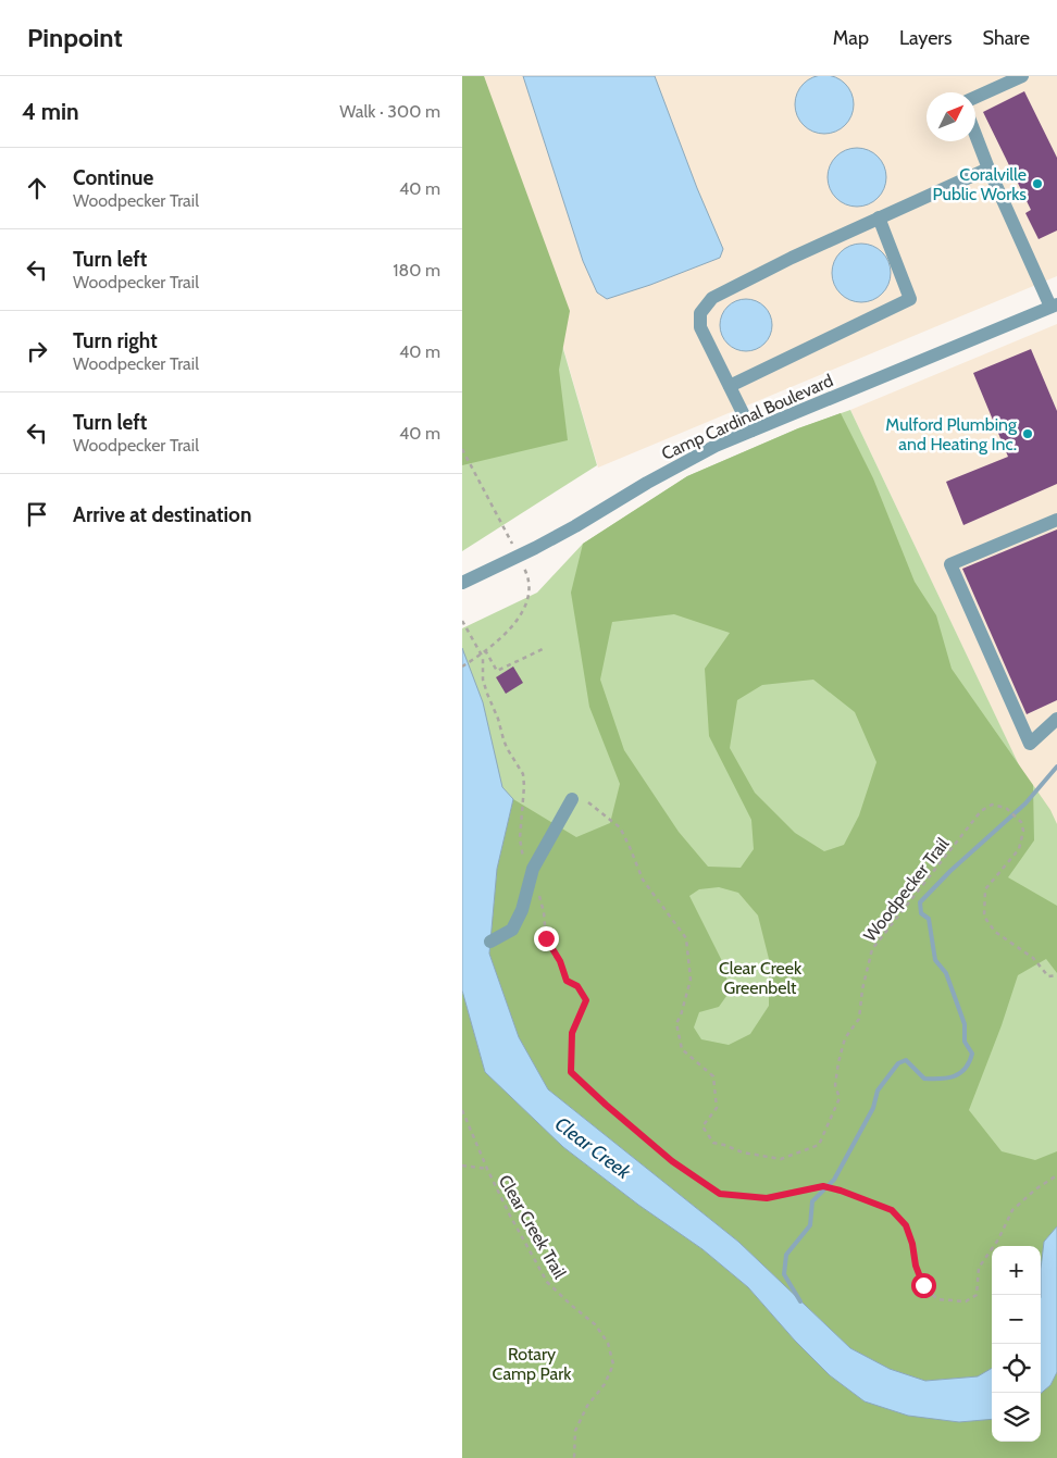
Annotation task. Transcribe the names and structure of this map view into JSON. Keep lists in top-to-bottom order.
{
  "streets": {
    "street": ["Camp Cardinal Boulevard"],
    "path": ["Woodpecker Trail", "Clear Creek Trail"]
  },
  "water": ["Clear Creek"],
  "parks": ["Clear Creek Greenbelt", "Rotary Camp Park"],
  "places": ["Coralville Public Works", "Mulford Plumbing and Heating Inc."],
  "north": "top right",
  "page": {
    "header": "Pinpoint",
    "nav": ["Map", "Layers", "Share"],
    "heading": ["4 min", "Walk · 300 m"],
    "list": [
      ["Continue", "Woodpecker Trail", "40 m"],
      ["Turn left", "Woodpecker Trail", "180 m"],
      ["Turn right", "Woodpecker Trail", "40 m"],
      ["Turn left", "Woodpecker Trail", "40 m"],
      "Arrive at destination"
    ],
    "map_buttons": ["+", "−"]
  }
}
